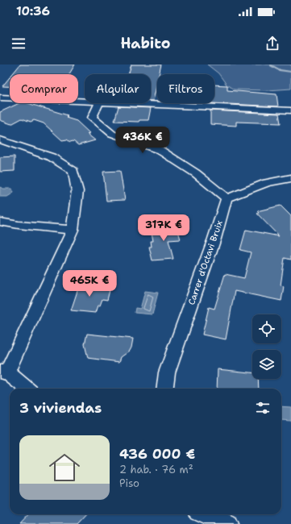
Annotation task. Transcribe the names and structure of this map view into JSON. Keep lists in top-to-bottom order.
{
  "streets": {
    "street": ["Carrer d'Octavi Bruix"]
  },
  "page": {
    "status": "10:36",
    "header": "Habito",
    "chip": ["Comprar", "Alquilar", "Filtros"],
    "price": ["436K €", "317K €", "465K €"],
    "heading": "3 viviendas",
    "list": [
      {
        "name": "436 000 €",
        "note": "2 hab. · 76 m² · Piso"
      }
    ]
  }
}
